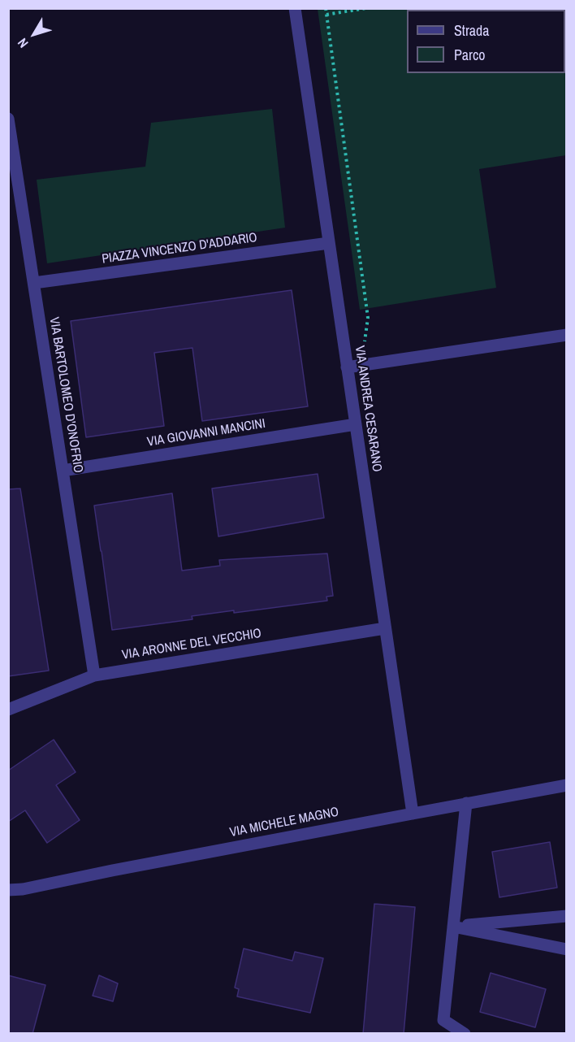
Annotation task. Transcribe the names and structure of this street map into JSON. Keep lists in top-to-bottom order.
{
  "streets": {
    "street": [
      "PIAZZA VINCENZO D'ADDARIO",
      "VIA BARTOLOMEO D'ONOFRIO",
      "VIA ANDREA CESARANO",
      "VIA GIOVANNI MANCINI",
      "VIA ARONNE DEL VECCHIO",
      "VIA MICHELE MAGNO"
    ]
  },
  "crossings": [
    ["PIAZZA VINCENZO D'ADDARIO", "VIA BARTOLOMEO D'ONOFRIO"],
    ["PIAZZA VINCENZO D'ADDARIO", "VIA ANDREA CESARANO"],
    ["VIA BARTOLOMEO D'ONOFRIO", "VIA GIOVANNI MANCINI"],
    ["VIA BARTOLOMEO D'ONOFRIO", "VIA ARONNE DEL VECCHIO"],
    ["VIA ANDREA CESARANO", "VIA GIOVANNI MANCINI"],
    ["VIA ANDREA CESARANO", "VIA ARONNE DEL VECCHIO"],
    ["VIA ANDREA CESARANO", "VIA MICHELE MAGNO"]
  ],
  "legend": ["Strada", "Parco"],
  "north": "bottom left"
}
